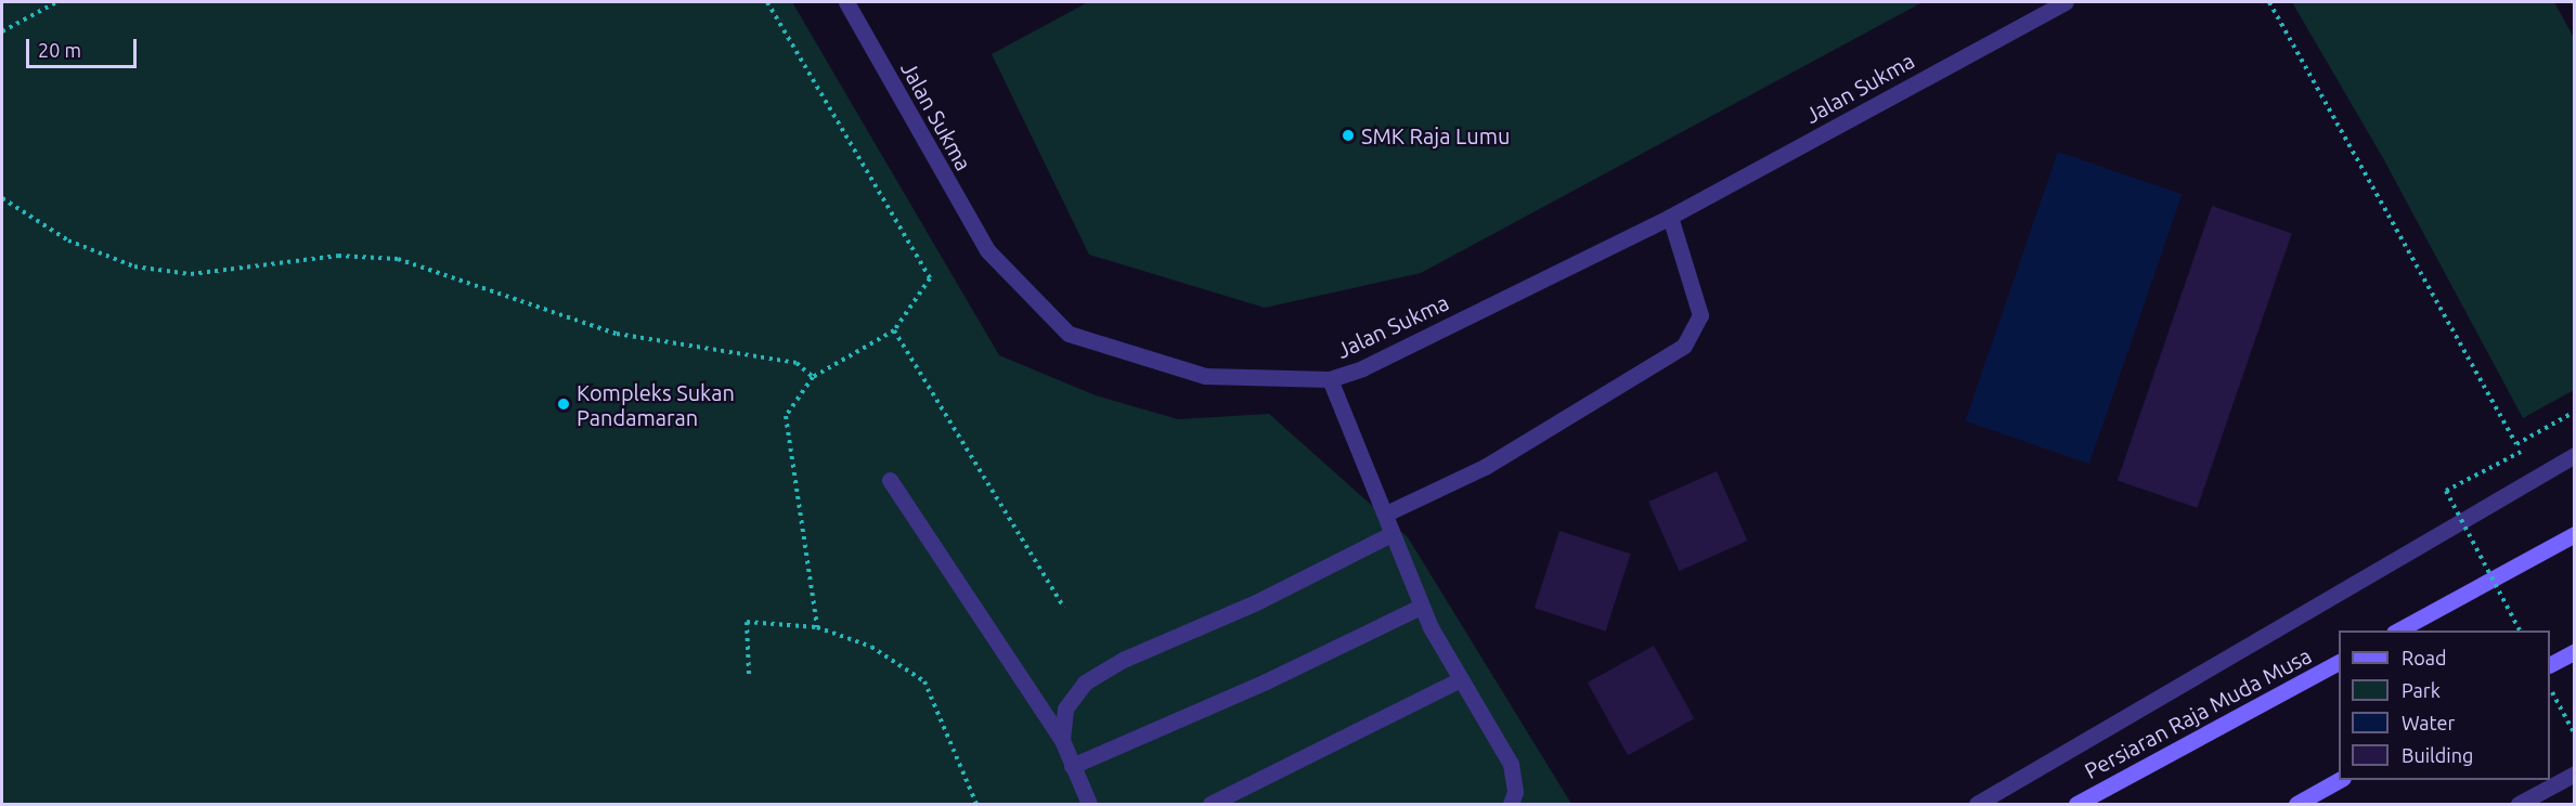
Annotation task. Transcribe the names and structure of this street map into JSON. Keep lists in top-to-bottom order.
{
  "streets": {
    "main road": ["Persiaran Raja Muda Musa"],
    "street": ["Jalan Sukma"]
  },
  "places": ["SMK Raja Lumu", "Kompleks Sukan Pandamaran"],
  "legend": [
    "Road",
    "Park",
    "Water",
    "Building"
  ],
  "scale_bar": "20 m"
}
